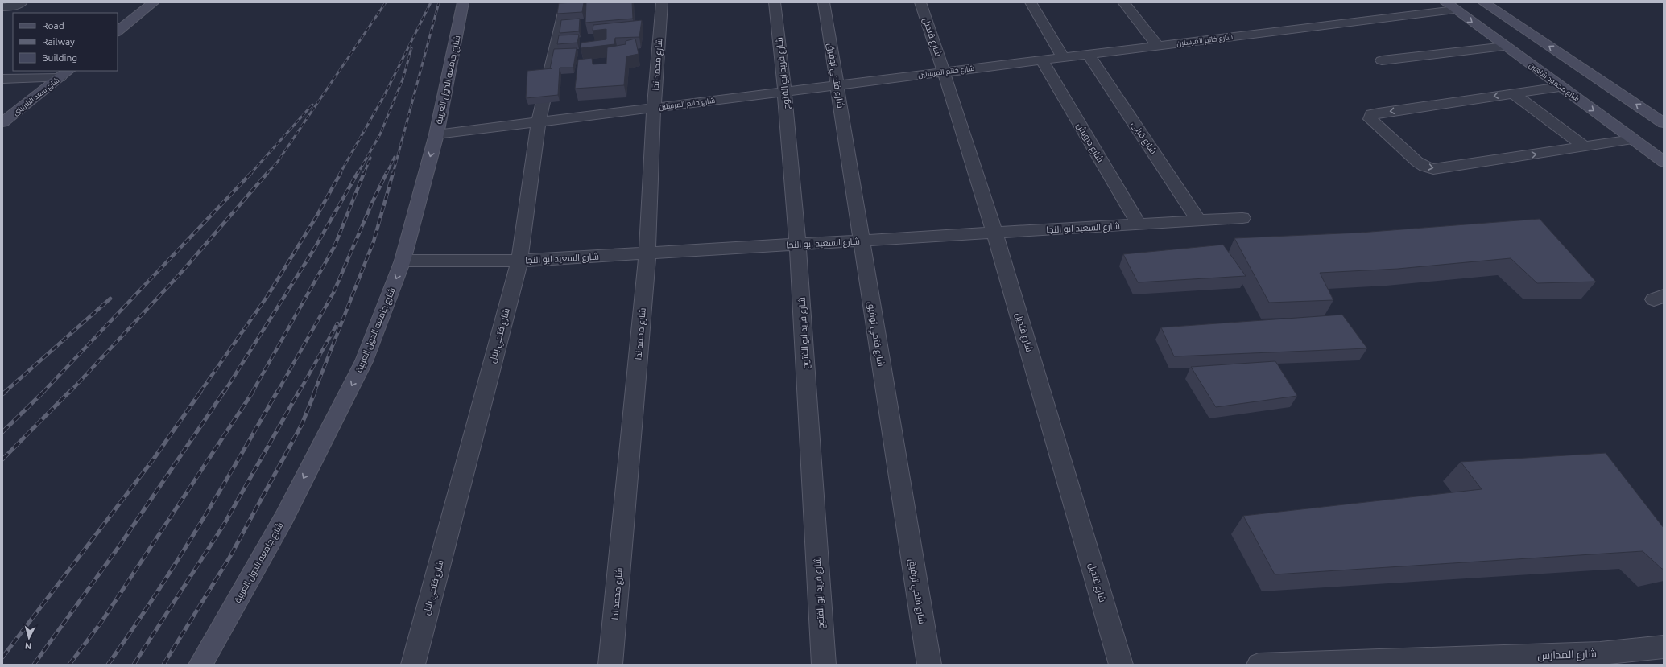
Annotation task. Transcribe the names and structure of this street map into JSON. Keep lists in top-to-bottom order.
{
  "streets": {
    "main road": ["شارع جامعه الدول العربية", "شارع محمود شاهين", "شارع سعد الشربينى"],
    "street": [
      "شارع قنديل",
      "شارع خاتم المرسلين",
      "شارع محمد ندا",
      "شارع فريد ابو الفتوح",
      "شارع فتحي توفيق",
      "شارع قرنى",
      "شارع درويش",
      "شارع السعيد ابو النجا",
      "شارع فتحي بلال",
      "شارع المدارس"
    ]
  },
  "crossings": [
    ["شارع قنديل", "شارع خاتم المرسلين"],
    ["شارع قنديل", "شارع السعيد ابو النجا"],
    ["شارع خاتم المرسلين", "شارع محمد ندا"],
    ["شارع خاتم المرسلين", "شارع فريد ابو الفتوح"],
    ["شارع خاتم المرسلين", "شارع فتحي توفيق"],
    ["شارع خاتم المرسلين", "شارع جامعه الدول العربية"],
    ["شارع خاتم المرسلين", "شارع محمود شاهين"],
    ["شارع خاتم المرسلين", "شارع قرنى"],
    ["شارع خاتم المرسلين", "شارع درويش"],
    ["شارع خاتم المرسلين", "شارع فتحي بلال"],
    ["شارع محمد ندا", "شارع السعيد ابو النجا"],
    ["شارع فريد ابو الفتوح", "شارع السعيد ابو النجا"],
    ["شارع فتحي توفيق", "شارع السعيد ابو النجا"],
    ["شارع جامعه الدول العربية", "شارع السعيد ابو النجا"],
    ["شارع قرنى", "شارع السعيد ابو النجا"],
    ["شارع درويش", "شارع السعيد ابو النجا"],
    ["شارع السعيد ابو النجا", "شارع فتحي بلال"]
  ],
  "one_way": ["شارع جامعه الدول العربية"],
  "legend": ["Road", "Railway", "Building"],
  "north": "bottom"
}
